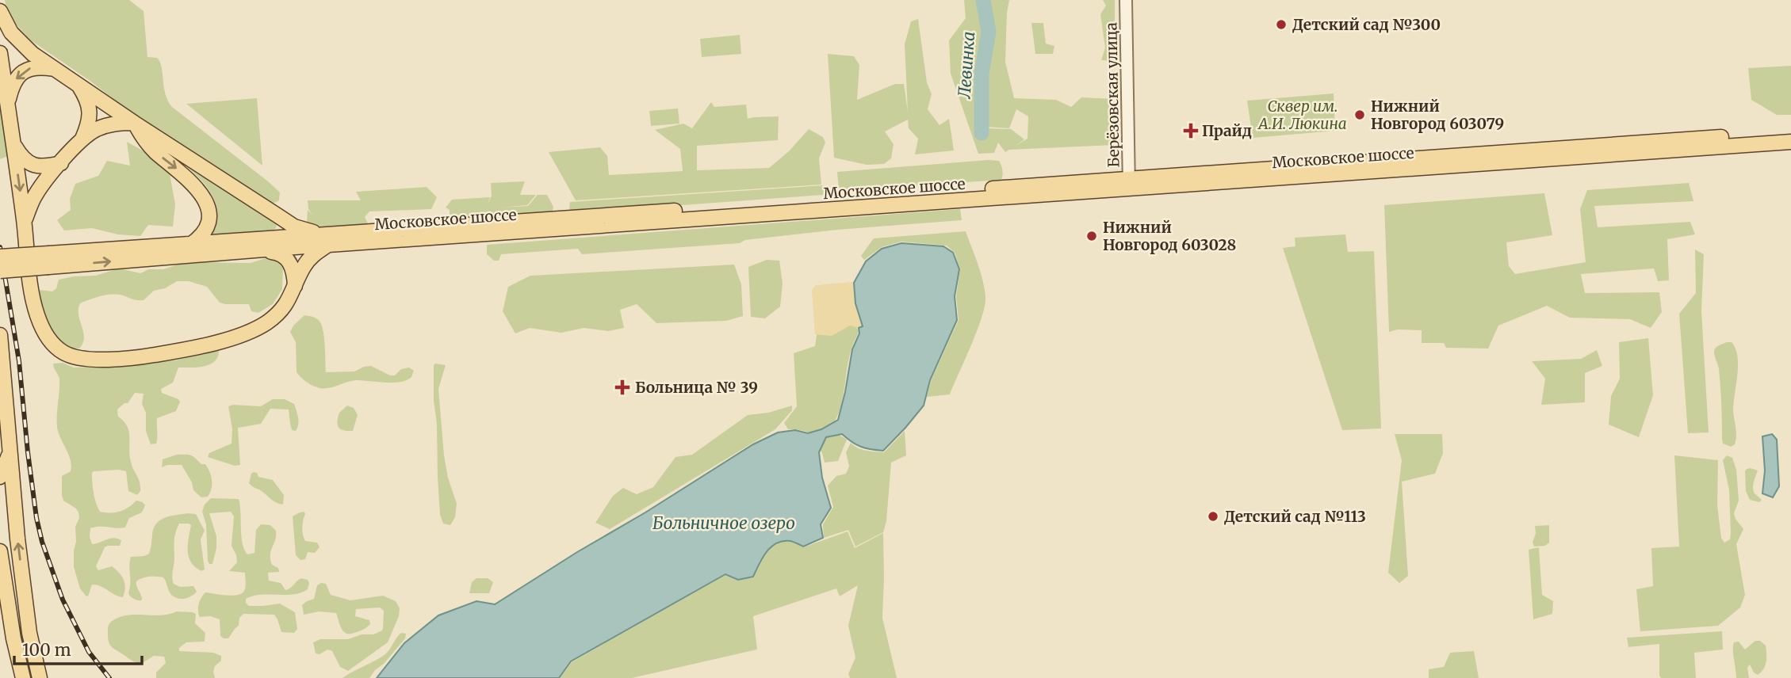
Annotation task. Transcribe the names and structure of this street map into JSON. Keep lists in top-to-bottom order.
{
  "streets": {
    "main road": ["Московское шоссе"],
    "street": ["Берёзовская улица"]
  },
  "crossings": [
    ["Берёзовская улица", "Московское шоссе"]
  ],
  "water": ["Левинка", "Больничное озеро"],
  "parks": ["Сквер им. А.И. Люкина"],
  "places": {
    "other": [
      "Детский сад №300",
      "Нижний Новгород 603079",
      "Нижний Новгород 603028",
      "Детский сад №113"
    ],
    "health": ["Прайд", "Больница № 39"]
  },
  "scale_bar": "100 m"
}
